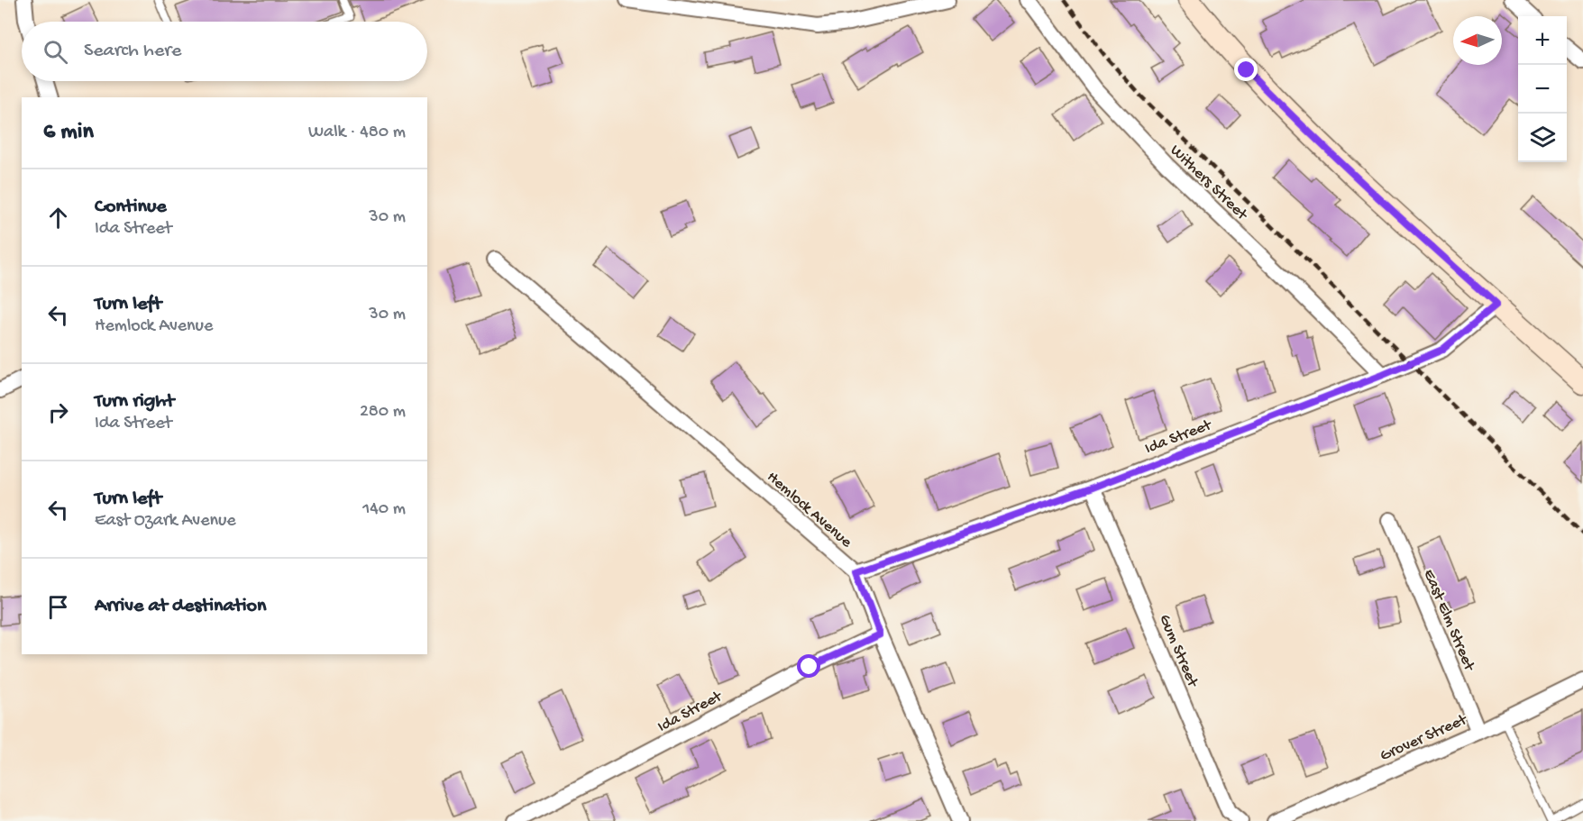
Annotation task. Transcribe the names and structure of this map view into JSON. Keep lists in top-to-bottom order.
{
  "streets": {
    "street": [
      "Withers Street",
      "Ida Street",
      "Hemlock Avenue",
      "East Elm Street",
      "Gum Street",
      "Grover Street"
    ]
  },
  "crossings": [
    ["Withers Street", "Ida Street"],
    ["Ida Street", "Hemlock Avenue"],
    ["Ida Street", "Gum Street"],
    ["East Elm Street", "Grover Street"]
  ],
  "north": "left",
  "page": {
    "map_buttons": ["+", "−"],
    "search": "Search here",
    "heading": ["6 min", "Walk · 480 m"],
    "list": [
      ["Continue", "Ida Street", "30 m"],
      ["Turn left", "Hemlock Avenue", "30 m"],
      ["Turn right", "Ida Street", "280 m"],
      ["Turn left", "East Ozark Avenue", "140 m"],
      "Arrive at destination"
    ]
  }
}
